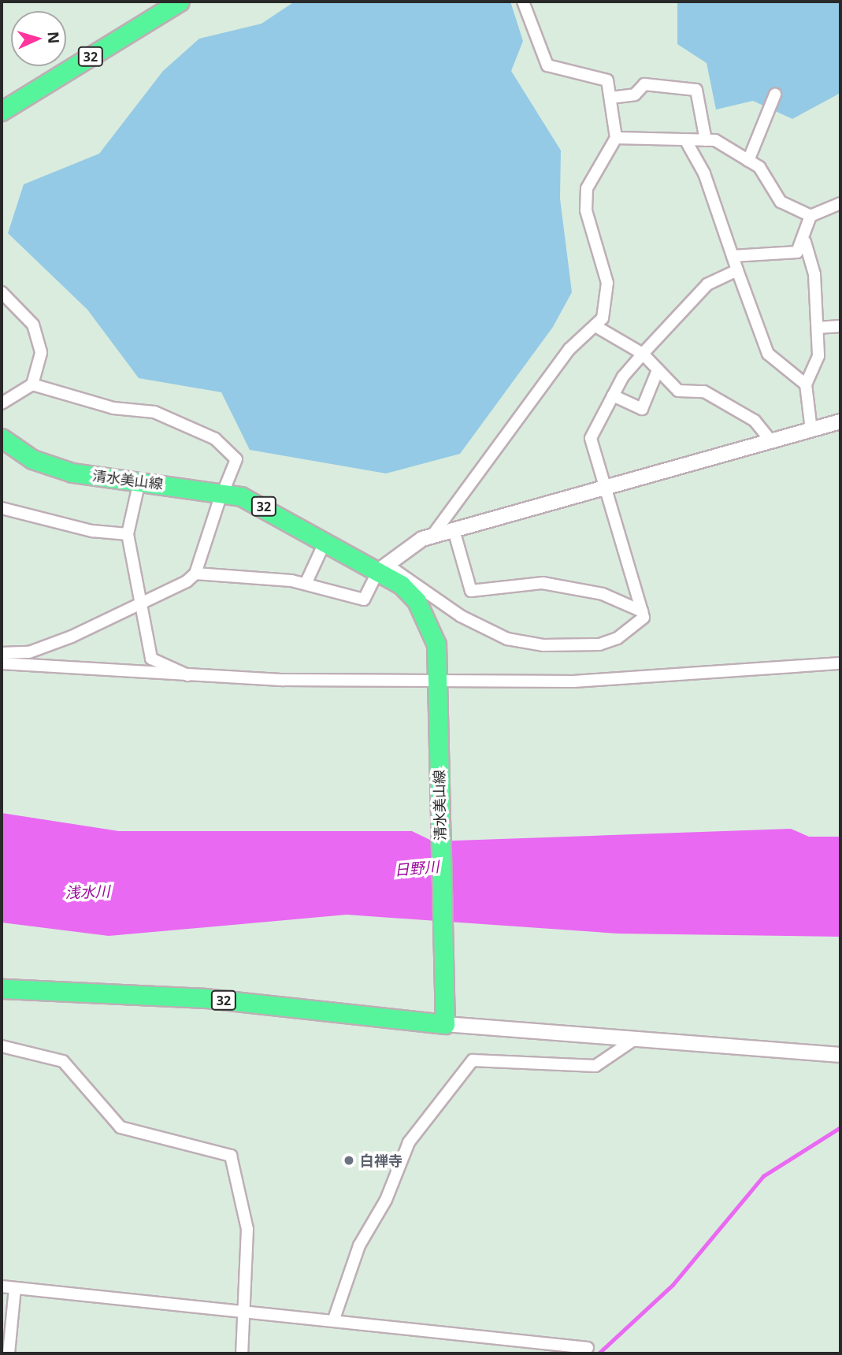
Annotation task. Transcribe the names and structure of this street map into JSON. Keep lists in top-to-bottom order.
{
  "streets": {
    "main road": ["32", "清水美山線"]
  },
  "crossings": [
    ["32", "清水美山線"]
  ],
  "water": ["日野川", "浅水川"],
  "places": ["白禅寺"],
  "north": "right"
}
